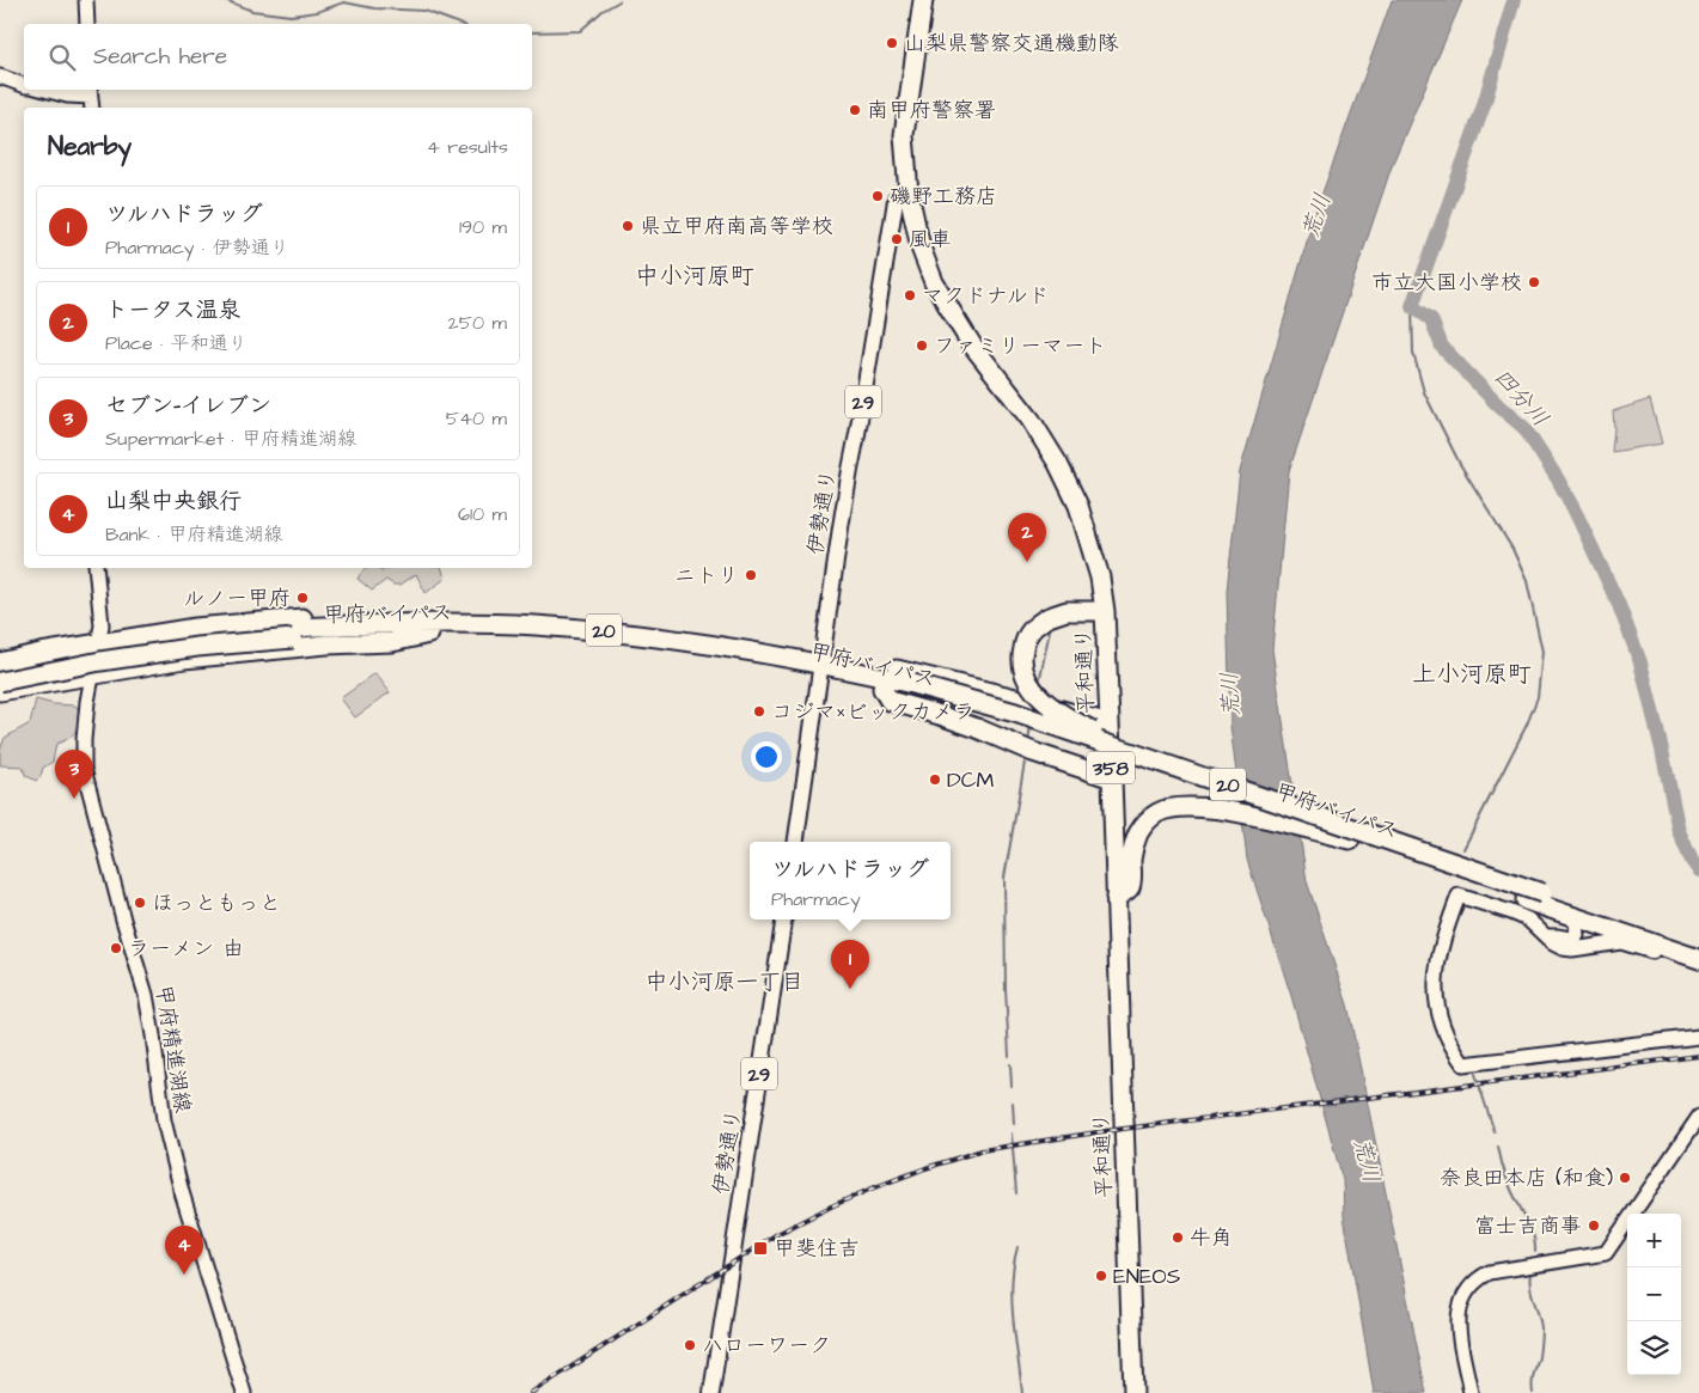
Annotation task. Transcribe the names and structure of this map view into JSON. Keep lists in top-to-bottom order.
{
  "streets": {
    "highway": [
      "甲府バイパス",
      "20",
      "平和通り",
      "358"
    ],
    "main road": ["29", "伊勢通り"],
    "street": ["甲府精進湖線"]
  },
  "crossings": [
    ["伊勢通り", "甲府バイパス"],
    ["伊勢通り", "平和通り"]
  ],
  "districts": ["中小河原町", "上小河原町", "中小河原一丁目"],
  "water": ["荒川", "四分川"],
  "places": {
    "other": [
      "山梨県警察交通機動隊",
      "南甲府警察署",
      "磯野工務店",
      "県立甲府南高等学校",
      "風車",
      "市立大国小学校",
      "マクドナルド",
      "ファミリーマート",
      "ニトリ",
      "ルノー甲府",
      "コジマ×ビックカメラ",
      "DCM",
      "ほっともっと",
      "ラーメン 由",
      "奈良田本店 (和食)",
      "富士吉商事",
      "牛角",
      "ENEOS",
      "ハローワーク"
    ],
    "transit": ["甲斐住吉"]
  },
  "page": {
    "search": "Search here",
    "heading": ["Nearby", "4 results"],
    "list": [
      {
        "mark": "1",
        "name": "ツルハドラッグ",
        "note": "Pharmacy · 伊勢通り",
        "value": "190 m"
      },
      {
        "mark": "2",
        "name": "トータス温泉",
        "note": "Place · 平和通り",
        "value": "250 m"
      },
      {
        "mark": "3",
        "name": "セブン-イレブン",
        "note": "Supermarket · 甲府精進湖線",
        "value": "540 m"
      },
      {
        "mark": "4",
        "name": "山梨中央銀行",
        "note": "Bank · 甲府精進湖線",
        "value": "610 m"
      }
    ],
    "pins": [
      "2",
      "3",
      "1",
      "4"
    ],
    "popup": ["ツルハドラッグ", "Pharmacy"],
    "map_buttons": ["+", "−"]
  }
}
